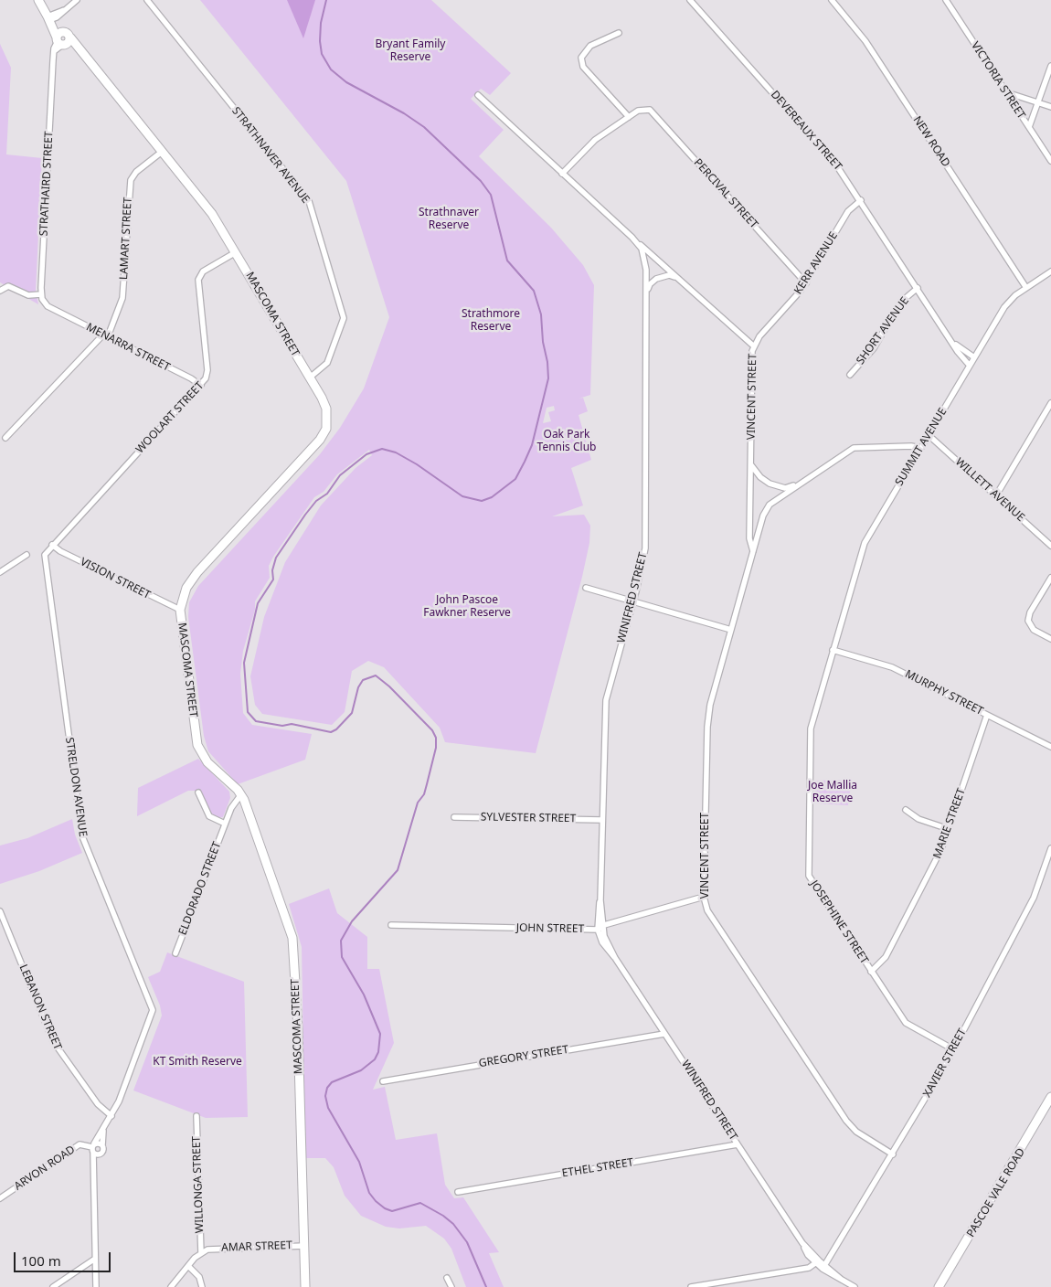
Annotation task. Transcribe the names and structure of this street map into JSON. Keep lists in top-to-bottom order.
{
  "streets": {
    "main road": ["MASCOMA STREET", "PASCOE VALE ROAD"],
    "street": [
      "VICTORIA STREET",
      "DEVEREAUX STREET",
      "NEW ROAD",
      "STRATHNAVER AVENUE",
      "STRATHAIRD STREET",
      "PERCIVAL STREET",
      "LAMART STREET",
      "KERR AVENUE",
      "SHORT AVENUE",
      "MENARRA STREET",
      "VINCENT STREET",
      "WOOLART STREET",
      "SUMMIT AVENUE",
      "WILLETT AVENUE",
      "VISION STREET",
      "WINIFRED STREET",
      "MURPHY STREET",
      "STRELDON AVENUE",
      "SYLVESTER STREET",
      "MARIE STREET",
      "ELDORADO STREET",
      "JOSEPHINE STREET",
      "JOHN STREET",
      "LEBANON STREET",
      "GREGORY STREET",
      "XAVIER STREET",
      "ARVON ROAD",
      "ETHEL STREET",
      "WILLONGA STREET",
      "AMAR STREET"
    ]
  },
  "crossings": [
    ["DEVEREAUX STREET", "KERR AVENUE"],
    ["DEVEREAUX STREET", "SHORT AVENUE"],
    ["DEVEREAUX STREET", "SUMMIT AVENUE"],
    ["NEW ROAD", "SUMMIT AVENUE"],
    ["STRATHNAVER AVENUE", "MASCOMA STREET"],
    ["STRATHAIRD STREET", "MASCOMA STREET"],
    ["STRATHAIRD STREET", "MENARRA STREET"],
    ["PERCIVAL STREET", "KERR AVENUE"],
    ["LAMART STREET", "MASCOMA STREET"],
    ["LAMART STREET", "MENARRA STREET"],
    ["KERR AVENUE", "VINCENT STREET"],
    ["MASCOMA STREET", "WOOLART STREET"],
    ["MASCOMA STREET", "VISION STREET"],
    ["MASCOMA STREET", "ELDORADO STREET"],
    ["MASCOMA STREET", "AMAR STREET"],
    ["MENARRA STREET", "WOOLART STREET"],
    ["VINCENT STREET", "SUMMIT AVENUE"],
    ["VINCENT STREET", "WINIFRED STREET"],
    ["VINCENT STREET", "JOHN STREET"],
    ["VINCENT STREET", "XAVIER STREET"],
    ["WOOLART STREET", "VISION STREET"],
    ["WOOLART STREET", "STRELDON AVENUE"],
    ["SUMMIT AVENUE", "WILLETT AVENUE"],
    ["SUMMIT AVENUE", "MURPHY STREET"],
    ["SUMMIT AVENUE", "JOSEPHINE STREET"],
    ["VISION STREET", "STRELDON AVENUE"],
    ["WINIFRED STREET", "SYLVESTER STREET"],
    ["WINIFRED STREET", "JOHN STREET"],
    ["WINIFRED STREET", "GREGORY STREET"],
    ["WINIFRED STREET", "XAVIER STREET"],
    ["WINIFRED STREET", "ETHEL STREET"],
    ["MURPHY STREET", "MARIE STREET"],
    ["MURPHY STREET", "JOSEPHINE STREET"],
    ["STRELDON AVENUE", "LEBANON STREET"],
    ["MARIE STREET", "JOSEPHINE STREET"],
    ["JOSEPHINE STREET", "XAVIER STREET"],
    ["WILLONGA STREET", "AMAR STREET"]
  ],
  "parks": [
    "Bryant Family Reserve",
    "Strathnaver Reserve",
    "Strathmore Reserve",
    "Oak Park Tennis Club",
    "John Pascoe Fawkner Reserve",
    "Joe Mallia Reserve",
    "KT Smith Reserve"
  ],
  "scale_bar": "100 m"
}
